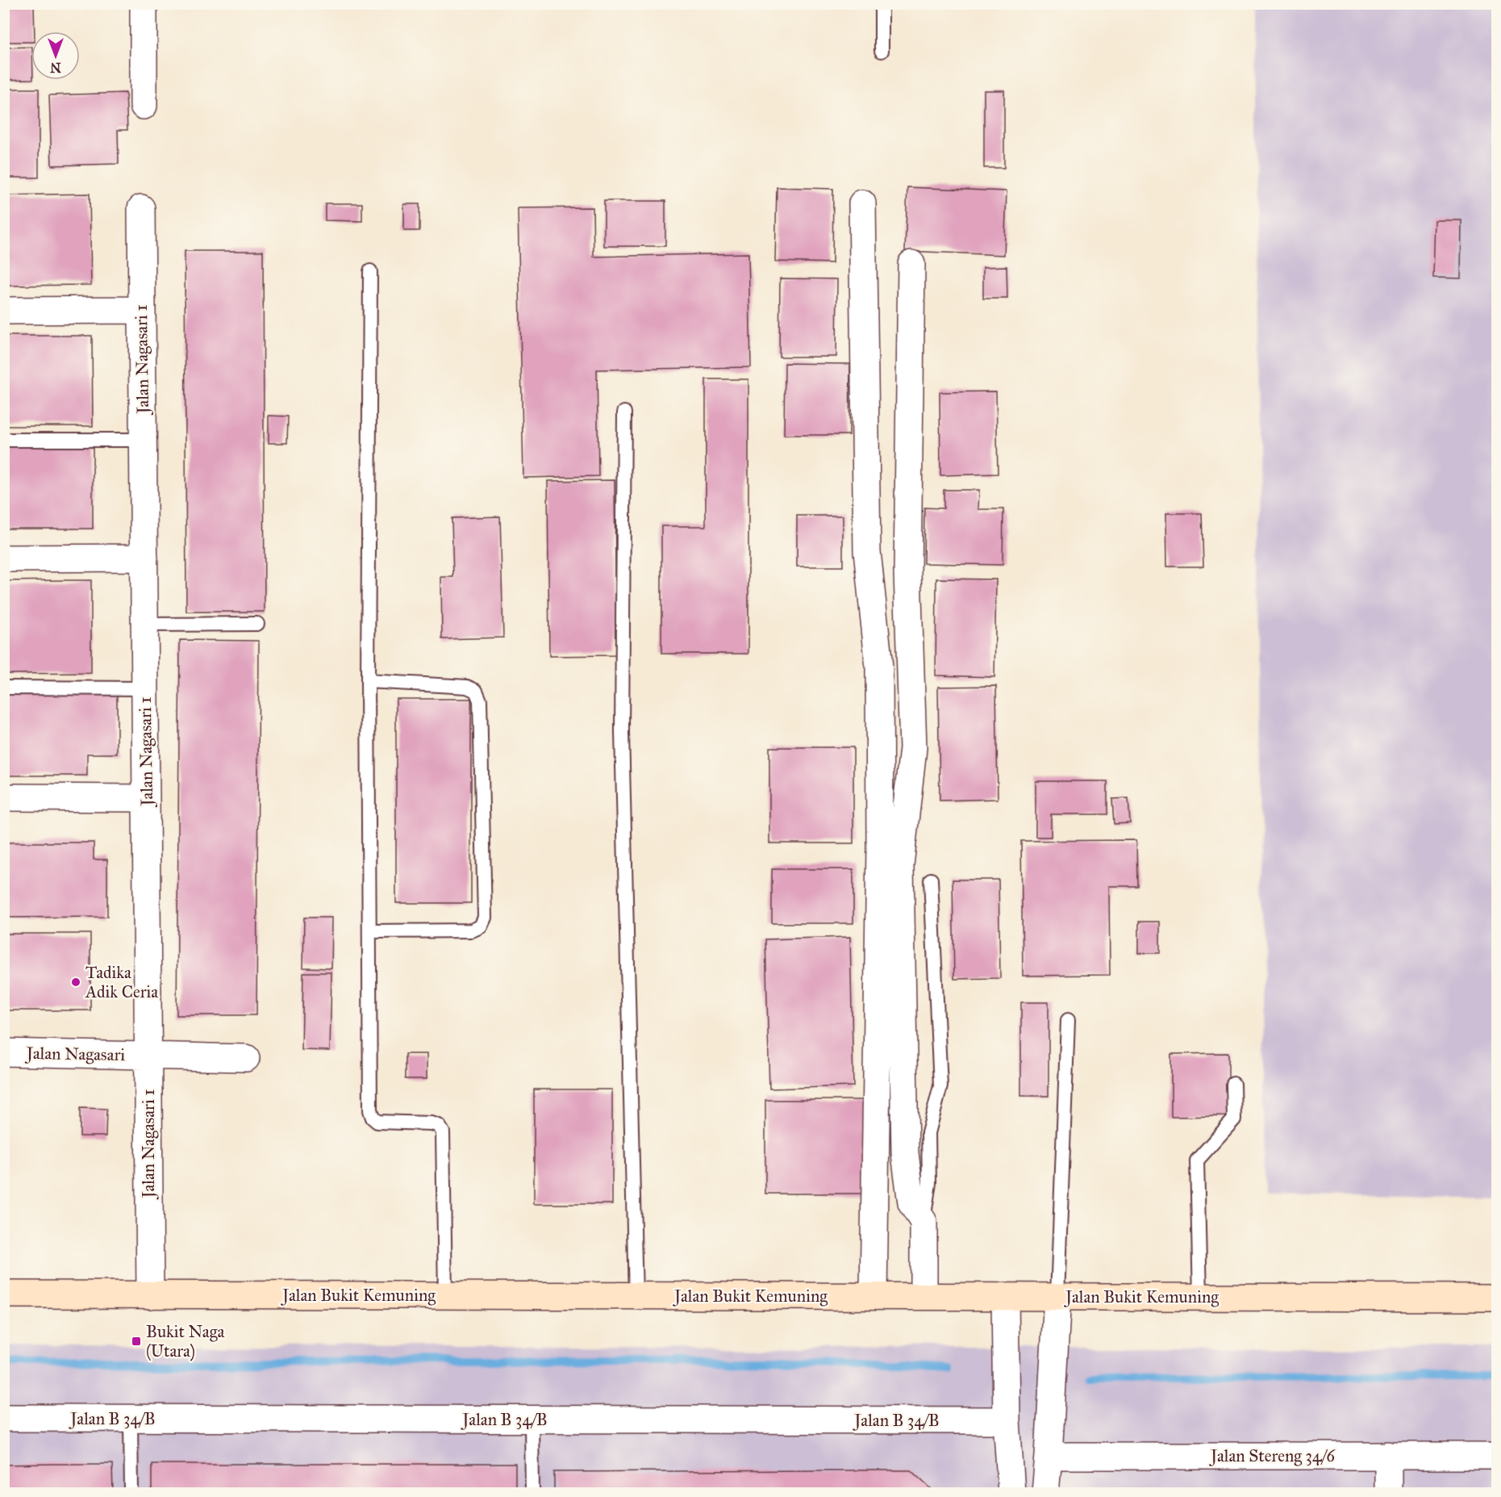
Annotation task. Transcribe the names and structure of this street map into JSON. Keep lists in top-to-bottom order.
{
  "streets": {
    "main road": ["Jalan Bukit Kemuning"],
    "street": [
      "Jalan Nagasari 1",
      "Jalan Nagasari",
      "Jalan B 34/B",
      "Jalan Stereng 34/6"
    ]
  },
  "crossings": [
    ["Jalan Nagasari 1", "Jalan Nagasari"],
    ["Jalan Nagasari 1", "Jalan Bukit Kemuning"]
  ],
  "places": {
    "other": ["Tadika Adik Ceria"],
    "transit": ["Bukit Naga (Utara)"]
  },
  "north": "bottom"
}
